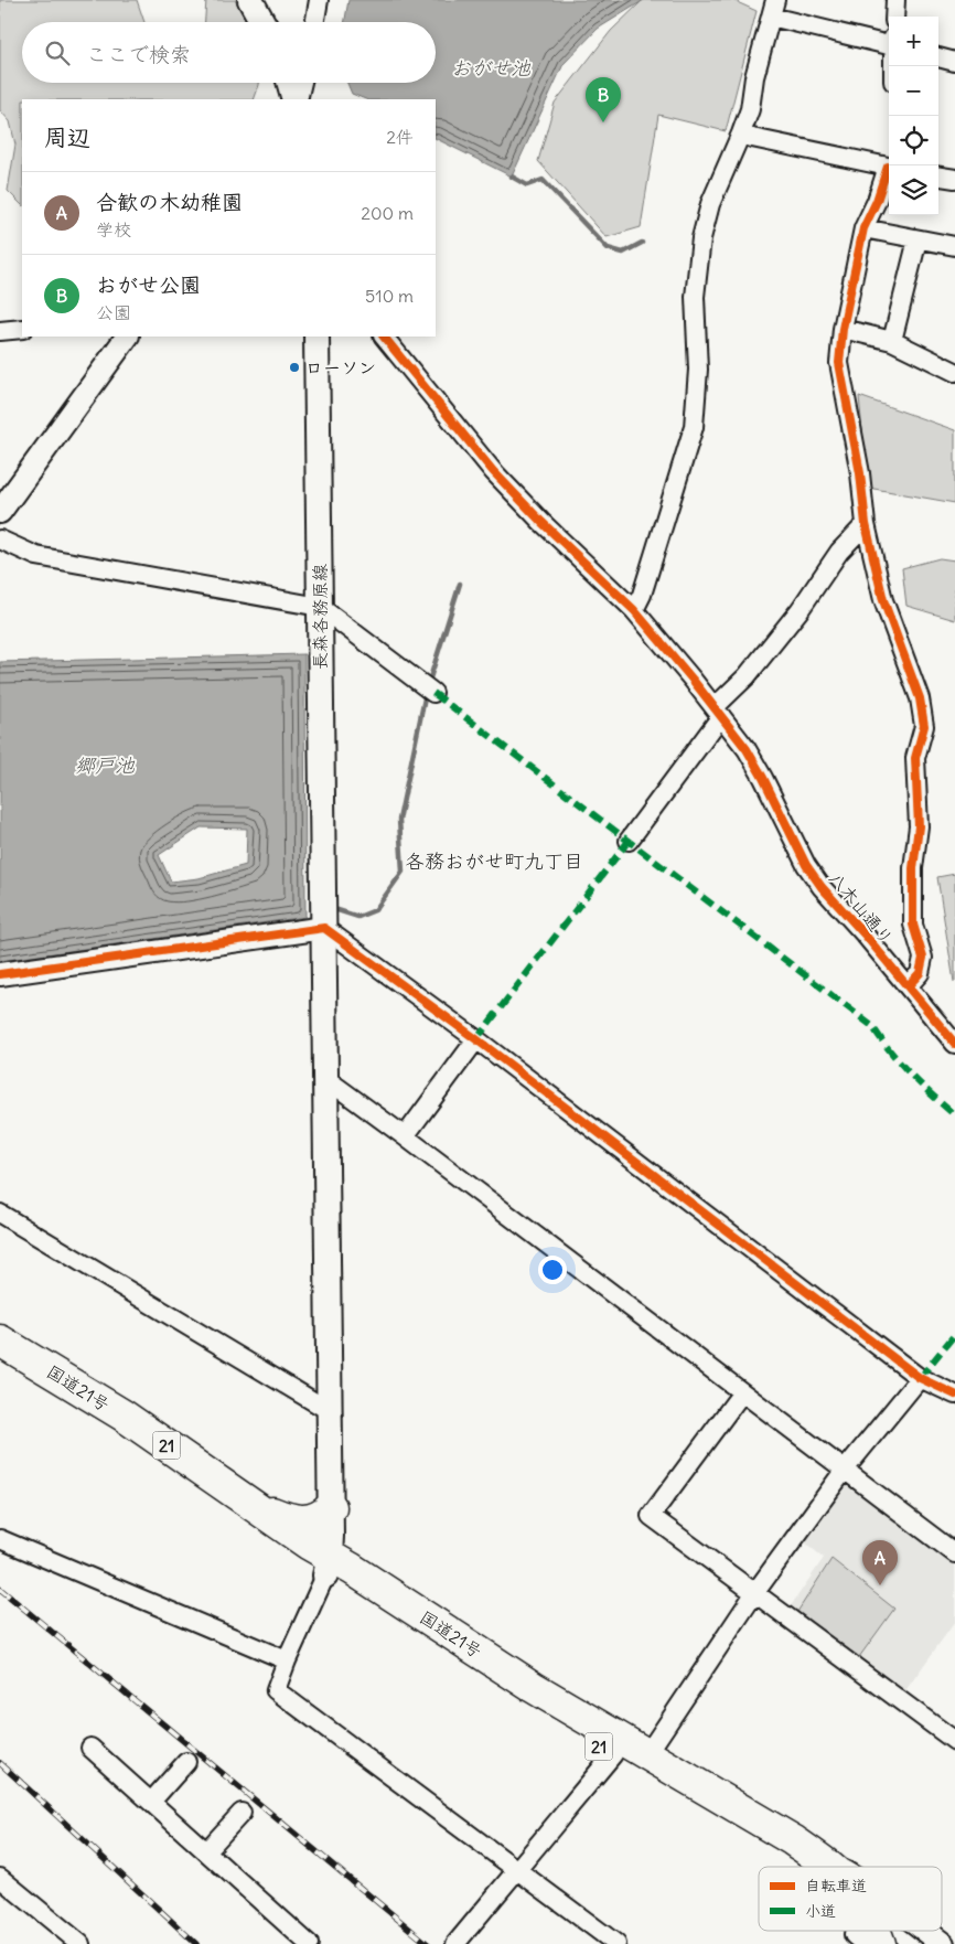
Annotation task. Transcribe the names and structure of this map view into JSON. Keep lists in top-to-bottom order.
{
  "streets": {
    "highway": ["国道21号", "21"],
    "main road": ["長森各務原線"],
    "street": ["八木山通り"]
  },
  "crossings": [
    ["長森各務原線", "国道21号"]
  ],
  "districts": ["各務おがせ町九丁目"],
  "water": ["おがせ池", "郷戸池"],
  "places": ["ローソン"],
  "legend": ["自転車道", "小道"],
  "page": {
    "map_buttons": ["+", "−"],
    "search": "ここで検索",
    "pins": ["B", "A"],
    "heading": ["周辺", "2件"],
    "list": [
      {
        "mark": "A",
        "name": "合歓の木幼稚園",
        "note": "学校",
        "value": "200 m"
      },
      {
        "mark": "B",
        "name": "おがせ公園",
        "note": "公園",
        "value": "510 m"
      }
    ]
  }
}
